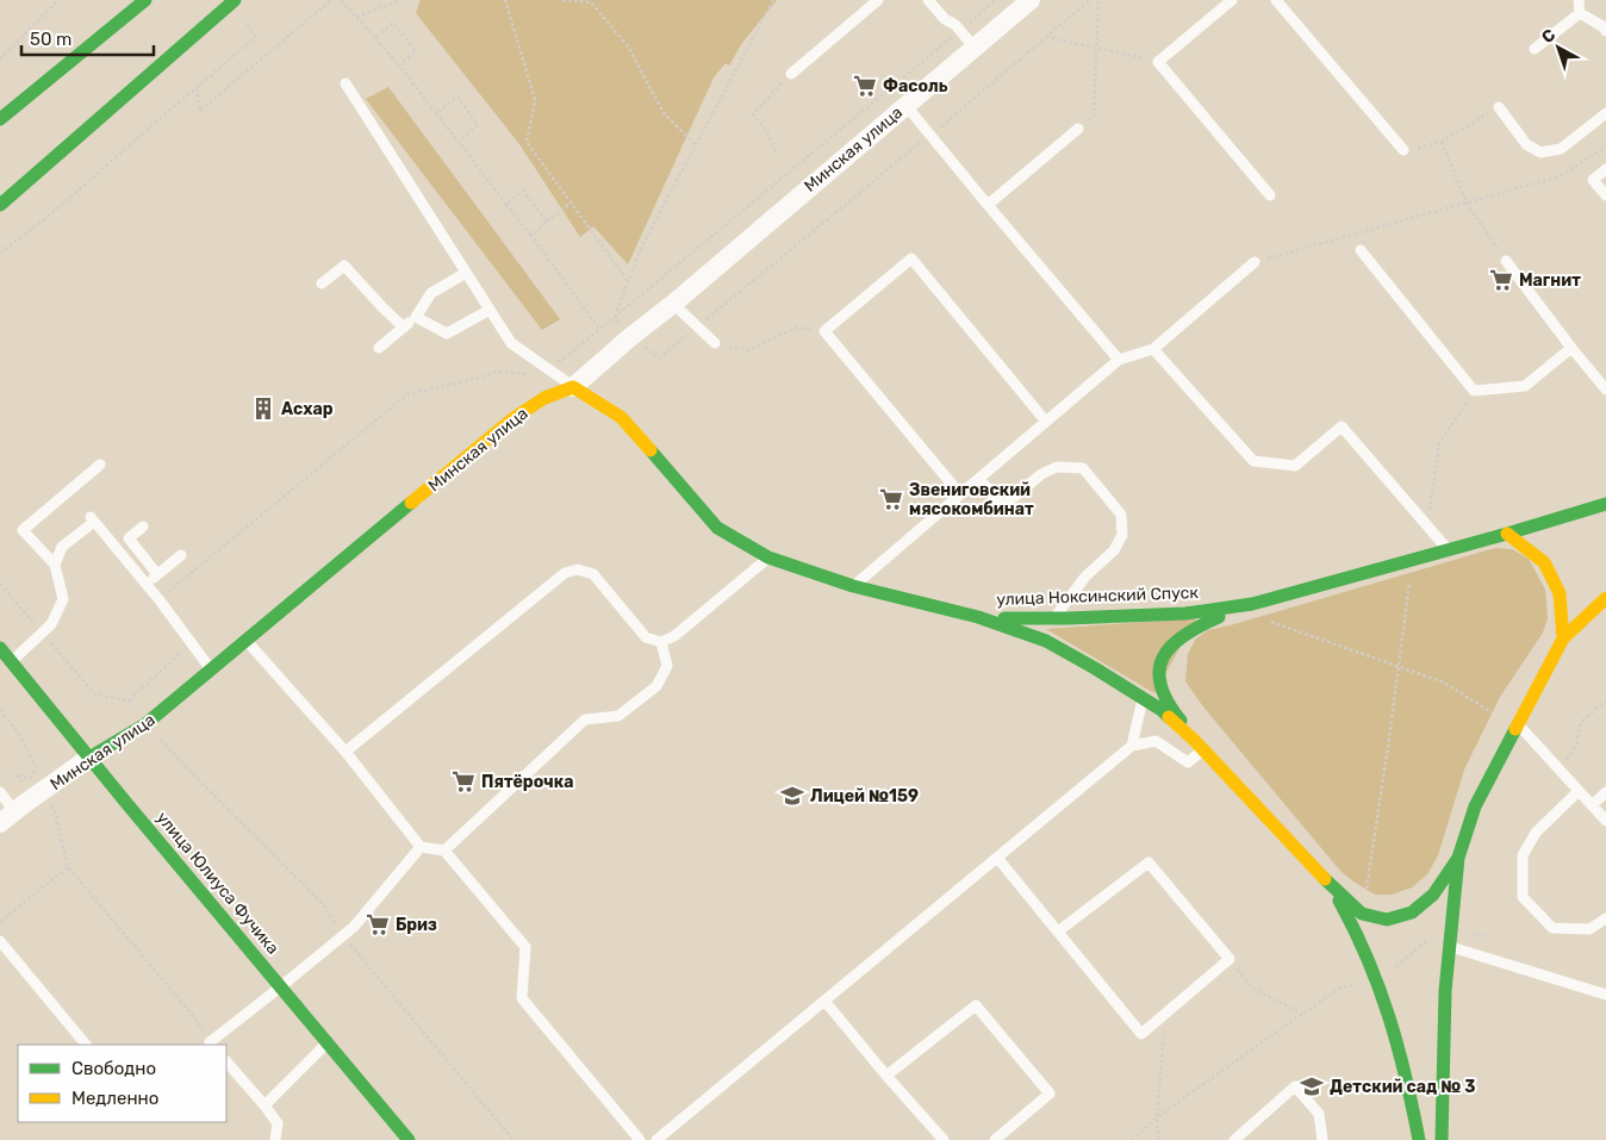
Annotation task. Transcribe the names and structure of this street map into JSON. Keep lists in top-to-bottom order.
{
  "streets": {
    "street": ["Минская улица", "улица Ноксинский Спуск", "улица Юлиуса Фучика"]
  },
  "crossings": [
    ["Минская улица", "улица Ноксинский Спуск"],
    ["Минская улица", "улица Юлиуса Фучика"]
  ],
  "places": {
    "supermarket": [
      "Фасоль",
      "Магнит",
      "Звениговский мясокомбинат",
      "Пятёрочка",
      "Бриз"
    ],
    "building": ["Асхар"],
    "school or university": ["Лицей №159", "Детский сад № 3"]
  },
  "legend": ["Свободно", "Медленно"],
  "scale_bar": "50 m",
  "north": "top left"
}
